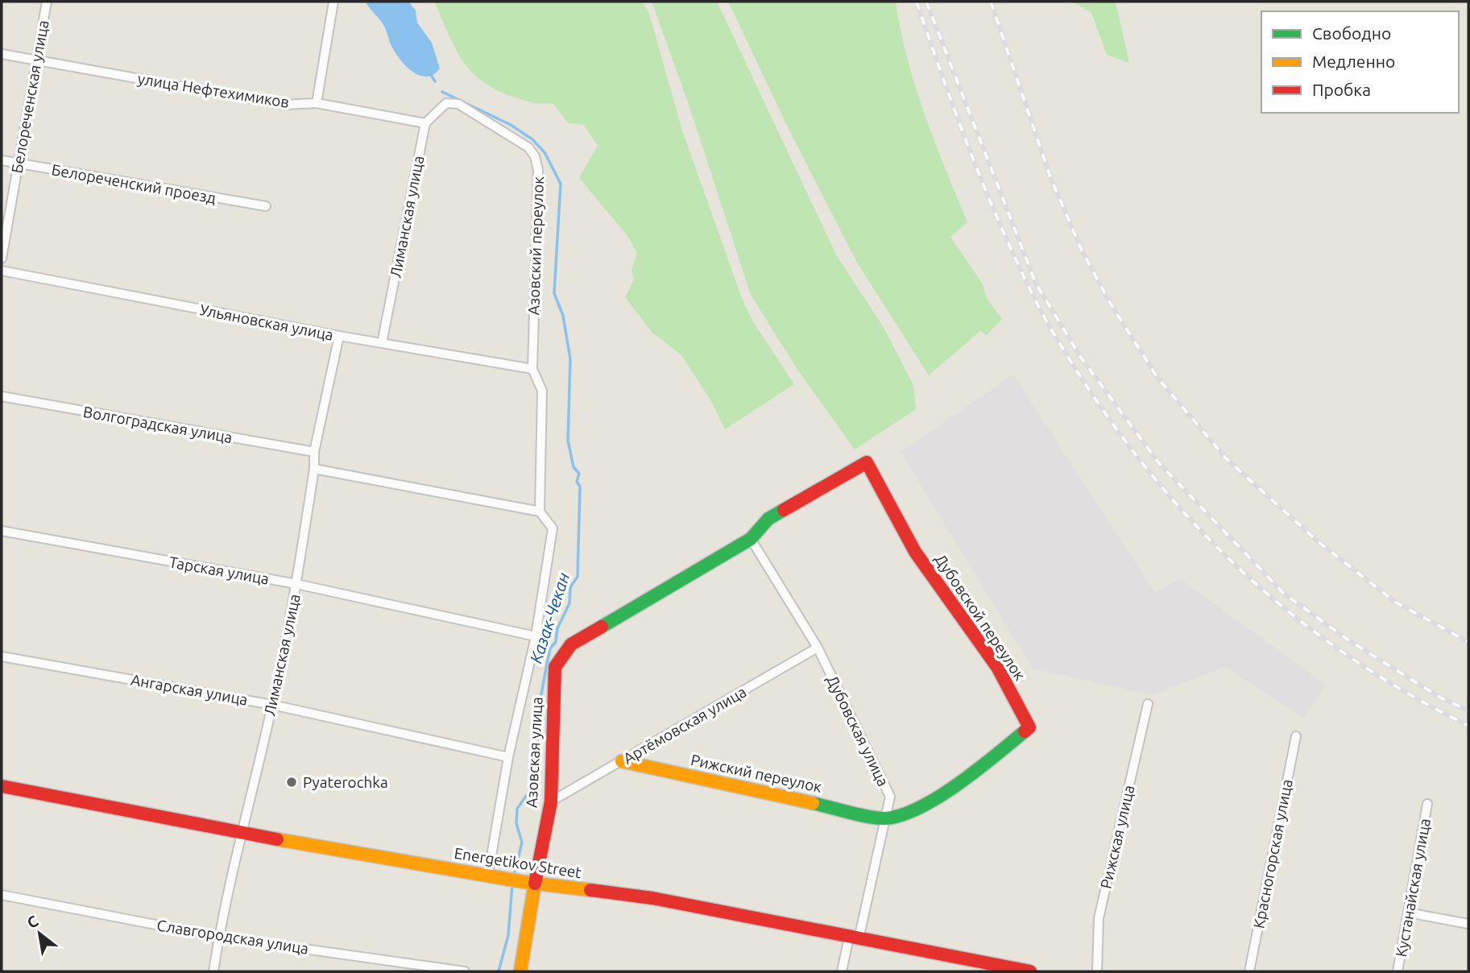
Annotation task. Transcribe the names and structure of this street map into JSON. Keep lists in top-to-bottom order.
{
  "streets": {
    "street": [
      "улица Нефтехимиков",
      "Белореченская улица",
      "Белореченский проезд",
      "Лиманская улица",
      "Азовский переулок",
      "Ульяновская улица",
      "Волгоградская улица",
      "Тарская улица",
      "Дубовской переулок",
      "Ангарская улица",
      "Артёмовская улица",
      "Дубовская улица",
      "Азовская улица",
      "Рижский переулок",
      "Рижская улица",
      "Красногорская улица",
      "Energetikov Street",
      "Кустанайская улица",
      "Славгородская улица"
    ]
  },
  "crossings": [
    ["улица Нефтехимиков", "Белореченская улица"],
    ["улица Нефтехимиков", "Лиманская улица"],
    ["улица Нефтехимиков", "Азовский переулок"],
    ["Белореченская улица", "Белореченский проезд"],
    ["Лиманская улица", "Азовский переулок"],
    ["Лиманская улица", "Ульяновская улица"],
    ["Лиманская улица", "Волгоградская улица"],
    ["Лиманская улица", "Тарская улица"],
    ["Лиманская улица", "Ангарская улица"],
    ["Лиманская улица", "Energetikov Street"],
    ["Лиманская улица", "Славгородская улица"],
    ["Азовский переулок", "Ульяновская улица"],
    ["Дубовской переулок", "Дубовская улица"],
    ["Дубовской переулок", "Азовская улица"],
    ["Дубовской переулок", "Рижский переулок"],
    ["Артёмовская улица", "Дубовская улица"],
    ["Артёмовская улица", "Азовская улица"],
    ["Артёмовская улица", "Рижский переулок"],
    ["Дубовская улица", "Азовская улица"],
    ["Дубовская улица", "Рижский переулок"],
    ["Дубовская улица", "Energetikov Street"],
    ["Азовская улица", "Energetikov Street"]
  ],
  "water": ["Казак-Чекан"],
  "places": ["Pyaterochka"],
  "legend": ["Свободно", "Медленно", "Пробка"],
  "north": "top left"
}
